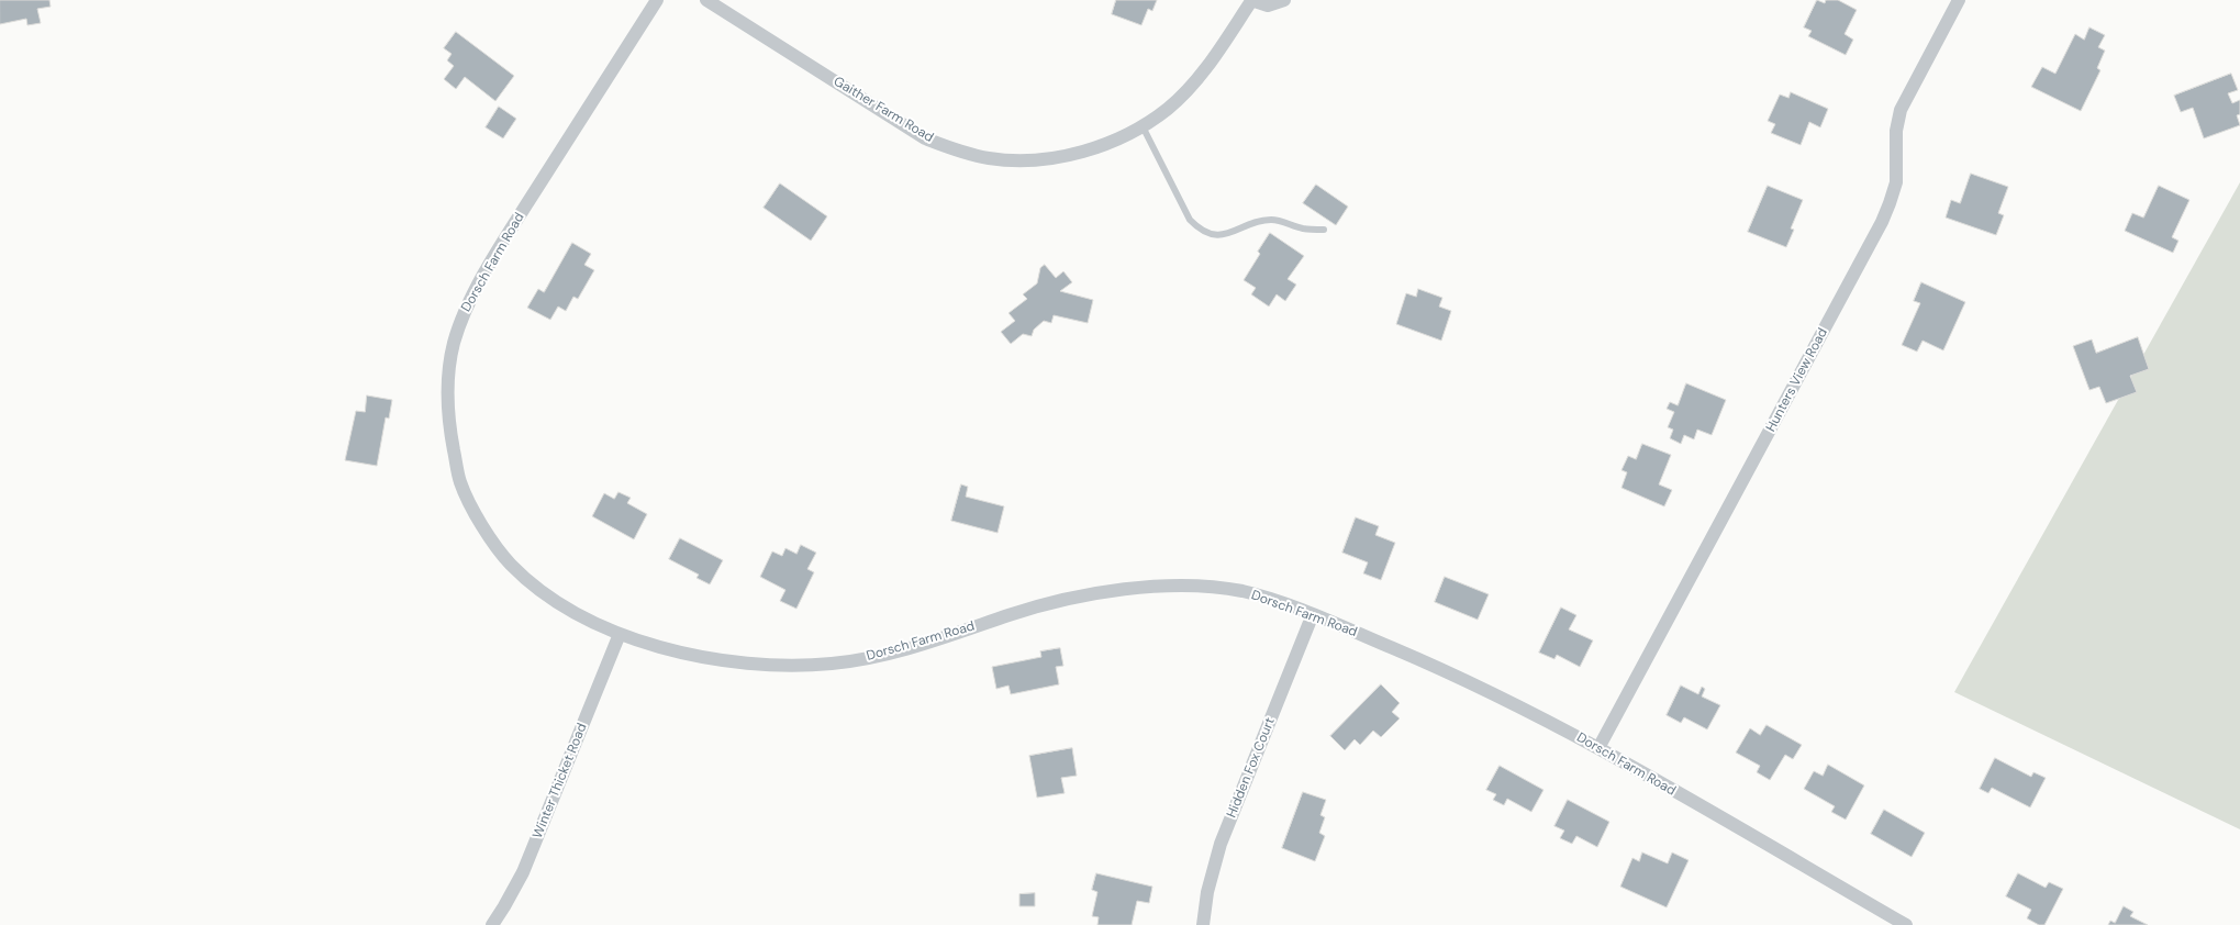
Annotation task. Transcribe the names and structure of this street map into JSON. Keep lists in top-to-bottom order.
{
  "streets": {
    "street": [
      "Gaither Farm Road",
      "Dorsch Farm Road",
      "Hunters View Road",
      "Hidden Fox Court",
      "Winter Thicket Road"
    ]
  },
  "crossings": [
    ["Dorsch Farm Road", "Hunters View Road"],
    ["Dorsch Farm Road", "Hidden Fox Court"],
    ["Dorsch Farm Road", "Winter Thicket Road"]
  ]
}
